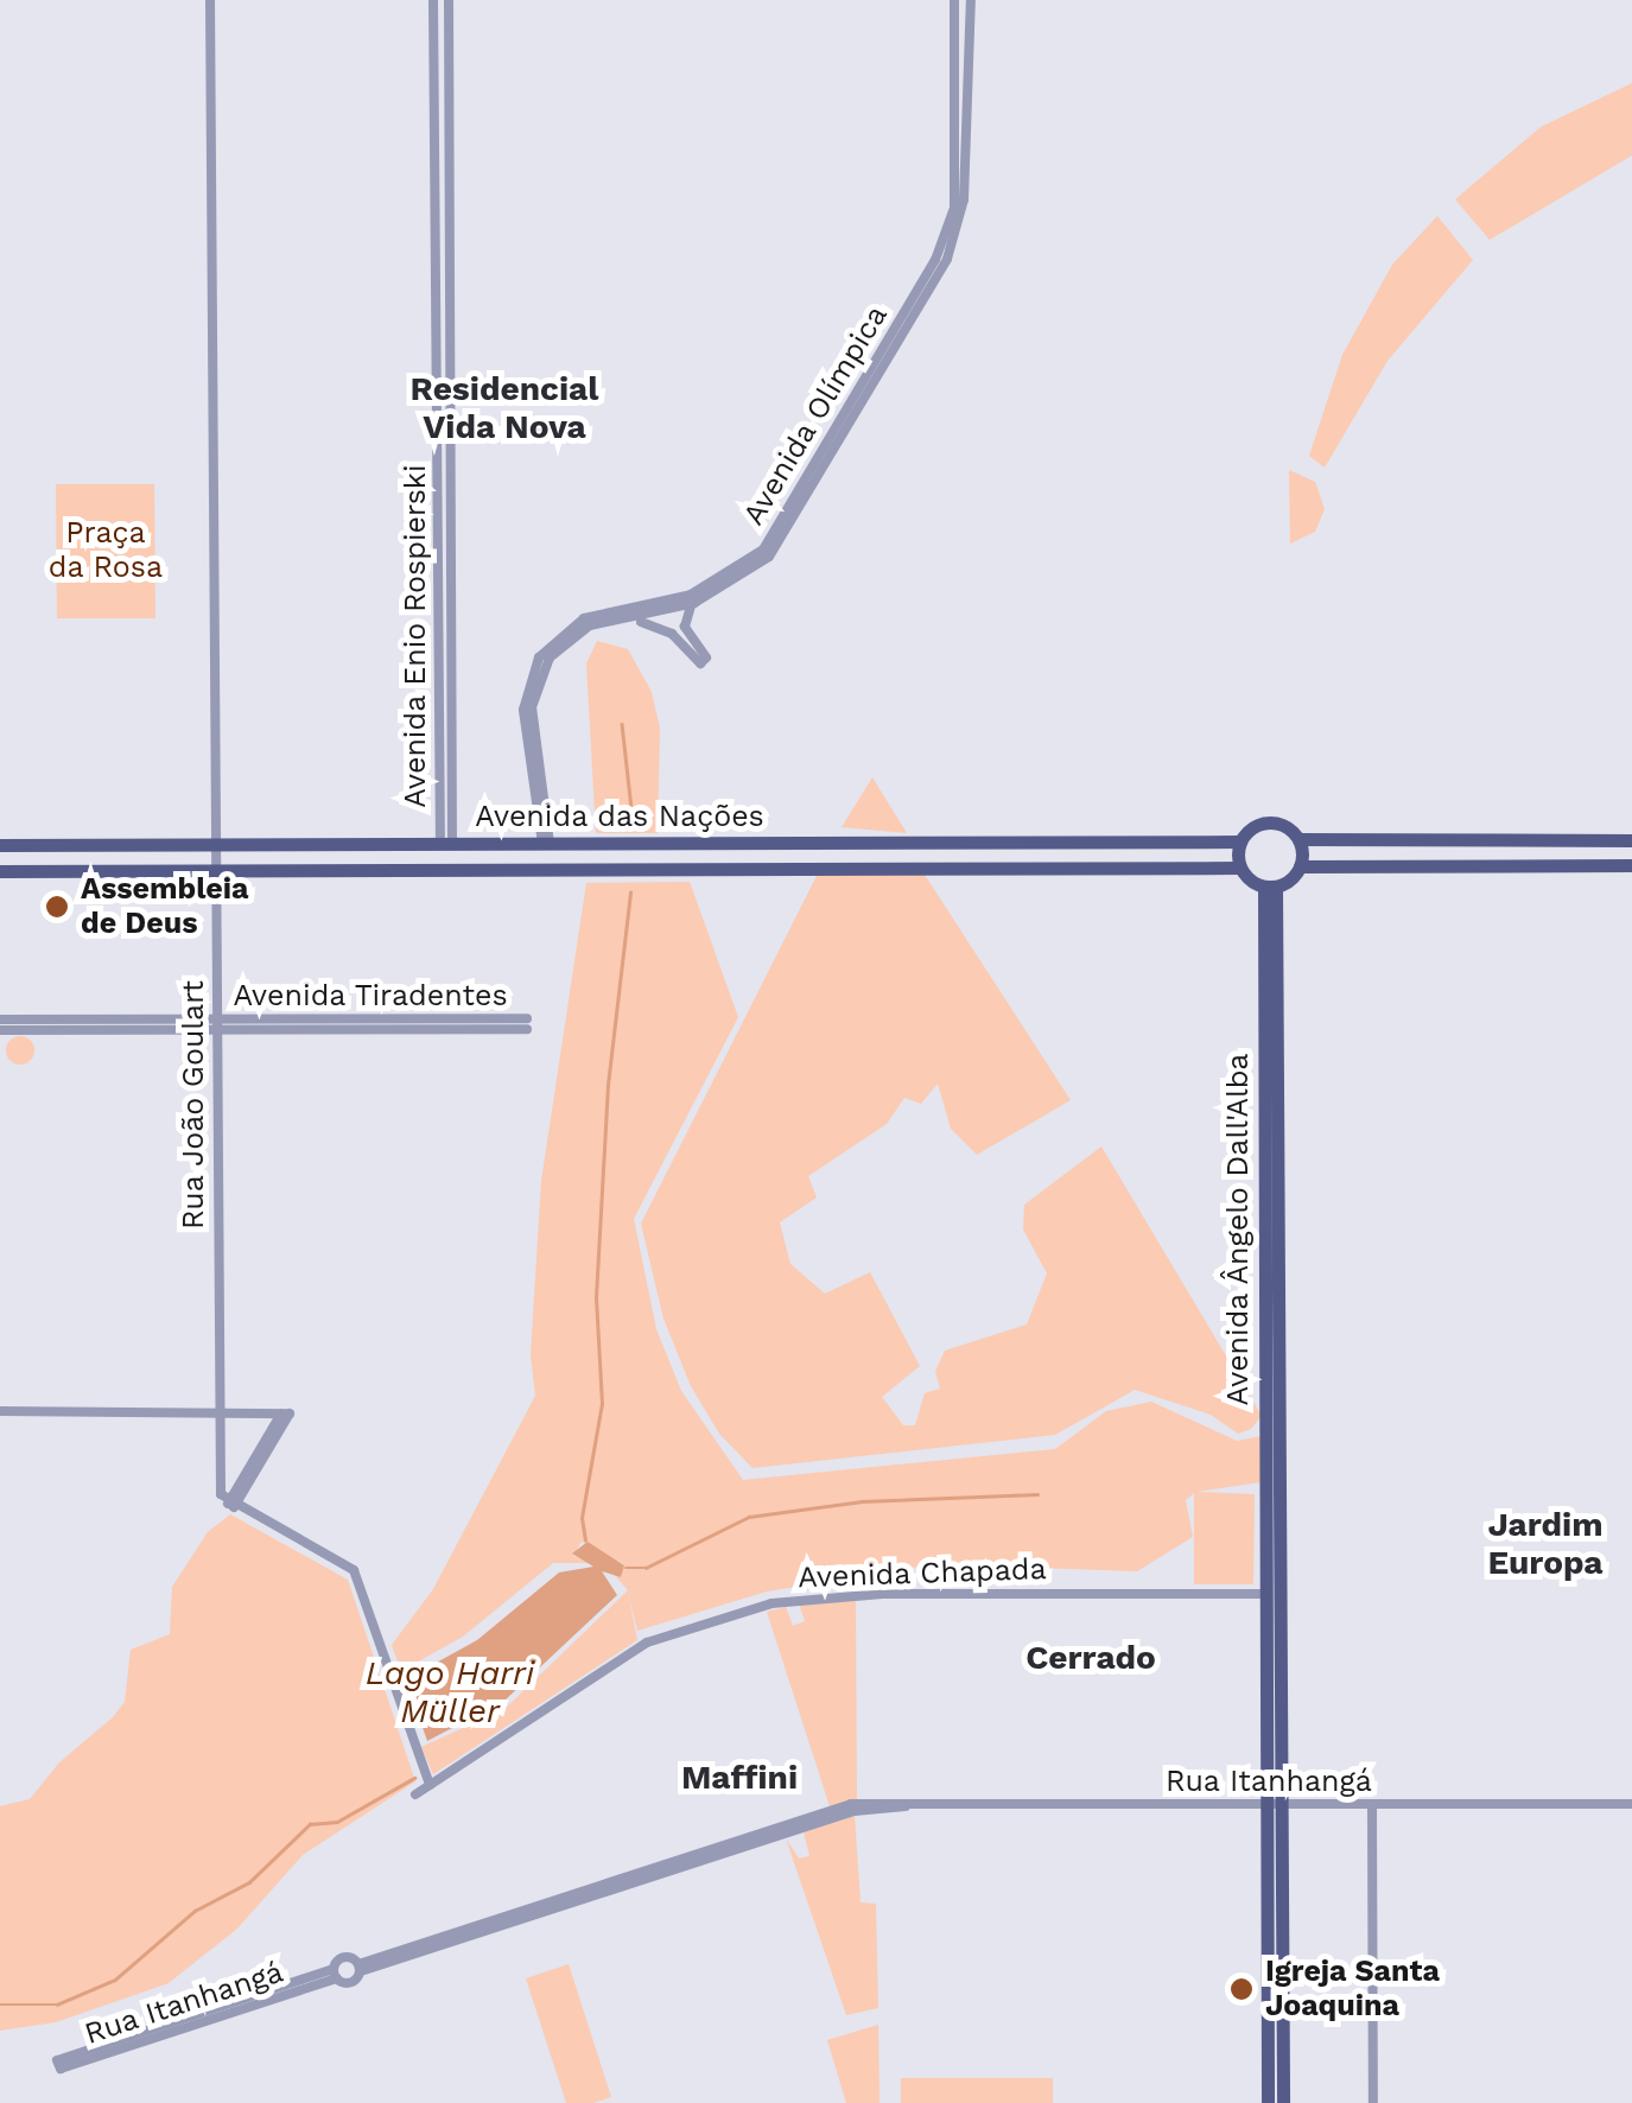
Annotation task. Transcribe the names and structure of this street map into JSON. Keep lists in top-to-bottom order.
{
  "streets": {
    "main road": ["Avenida das Nações", "Avenida Ângelo Dall'Alba"],
    "street": [
      "Avenida Olímpica",
      "Avenida Enio Rospierski",
      "Avenida Tiradentes",
      "Rua João Goulart",
      "Avenida Chapada",
      "Rua Itanhangá"
    ]
  },
  "crossings": [
    ["Avenida Olímpica", "Avenida das Nações"],
    ["Avenida Enio Rospierski", "Avenida das Nações"],
    ["Avenida das Nações", "Rua João Goulart"],
    ["Avenida das Nações", "Avenida Ângelo Dall'Alba"],
    ["Avenida Tiradentes", "Rua João Goulart"],
    ["Avenida Ângelo Dall'Alba", "Avenida Chapada"]
  ],
  "districts": [
    "Residencial Vida Nova",
    "Jardim Europa",
    "Cerrado",
    "Maffini"
  ],
  "water": ["Lago Harri Müller"],
  "parks": ["Praça da Rosa"],
  "places": ["Assembleia de Deus", "Igreja Santa Joaquina"]
}
